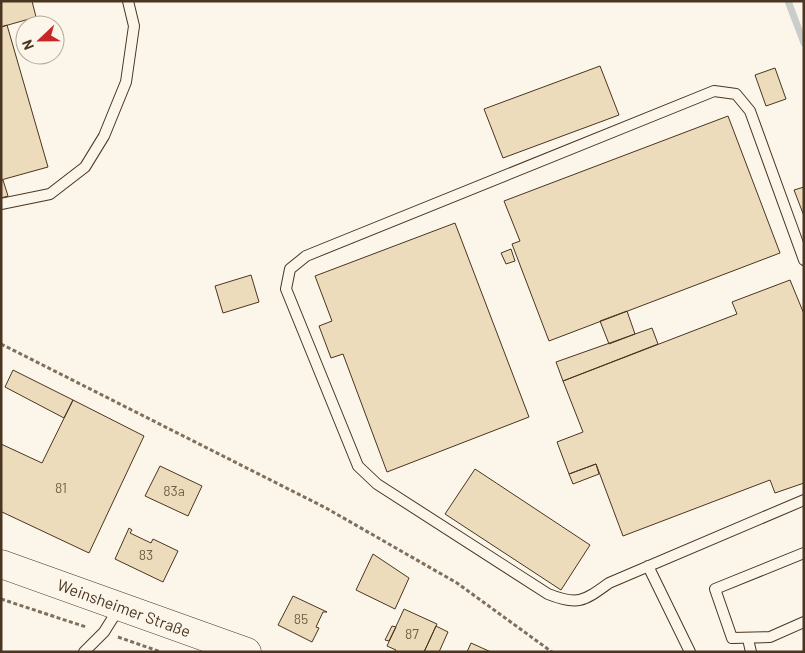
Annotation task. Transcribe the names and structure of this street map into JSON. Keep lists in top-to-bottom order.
{
  "streets": {
    "main road": ["Weinsheimer Straße"]
  },
  "house_numbers": [
    "81",
    "83a",
    "83",
    "85",
    "87"
  ],
  "north": "left"
}
